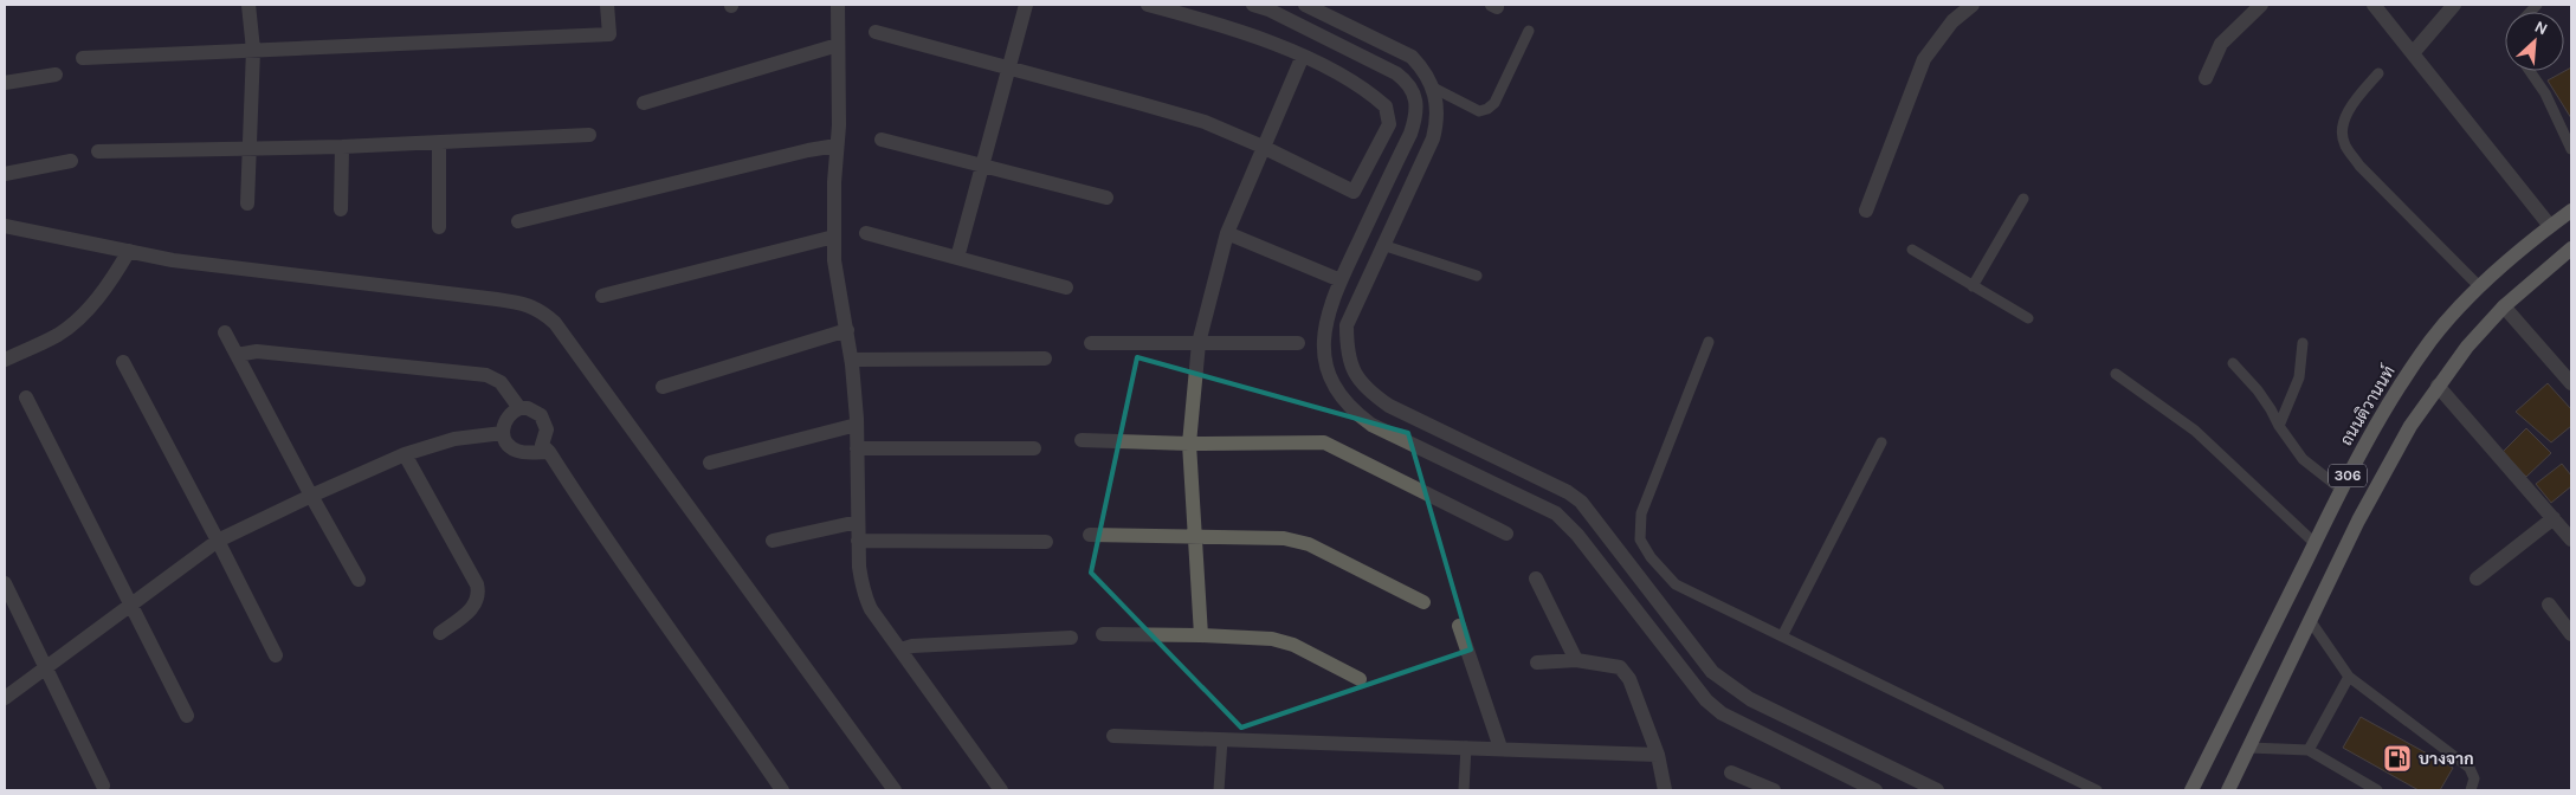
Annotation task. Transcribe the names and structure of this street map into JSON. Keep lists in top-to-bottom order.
{
  "streets": {
    "main road": ["ถนนติวานนท์", "306"]
  },
  "places": {
    "fuel station": ["บางจาก"]
  },
  "north": "top right"
}
